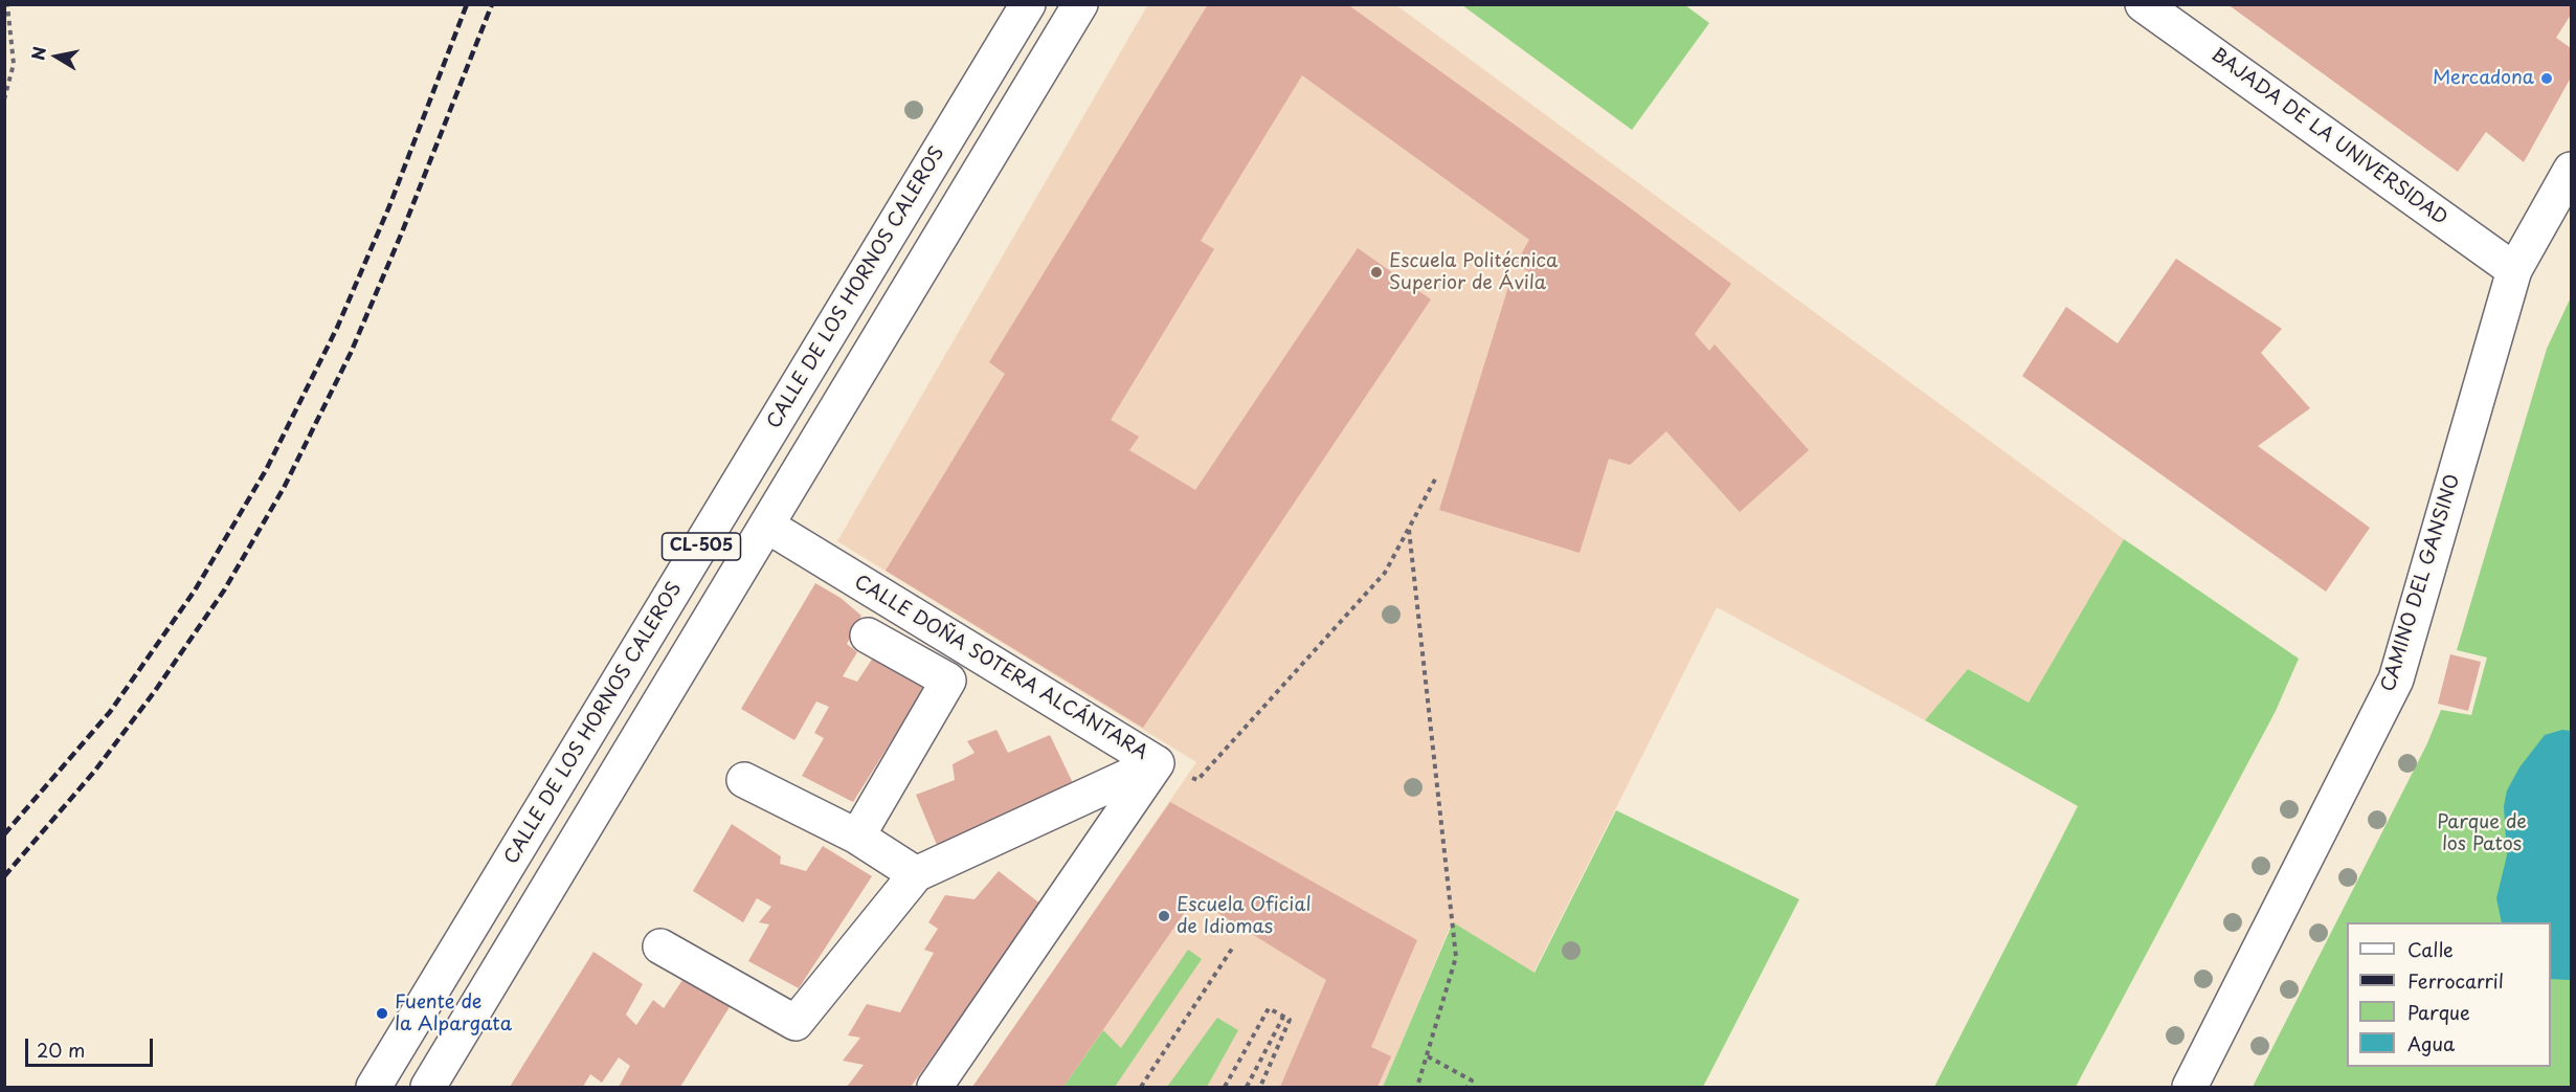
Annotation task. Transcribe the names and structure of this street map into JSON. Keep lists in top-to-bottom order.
{
  "streets": {
    "street": [
      "BAJADA DE LA UNIVERSIDAD",
      "CALLE DE LOS HORNOS CALEROS",
      "CL-505",
      "CAMINO DEL GANSINO",
      "CALLE DOÑA SOTERA ALCÁNTARA"
    ]
  },
  "crossings": [
    ["BAJADA DE LA UNIVERSIDAD", "CAMINO DEL GANSINO"],
    ["CL-505", "CALLE DOÑA SOTERA ALCÁNTARA"]
  ],
  "parks": ["Parque de los Patos"],
  "places": [
    "Mercadona",
    "Escuela Politécnica Superior de Ávila",
    "Escuela Oficial de Idiomas",
    "Fuente de la Alpargata"
  ],
  "legend": [
    "Calle",
    "Ferrocarril",
    "Parque",
    "Agua"
  ],
  "scale_bar": "20 m",
  "north": "left"
}
